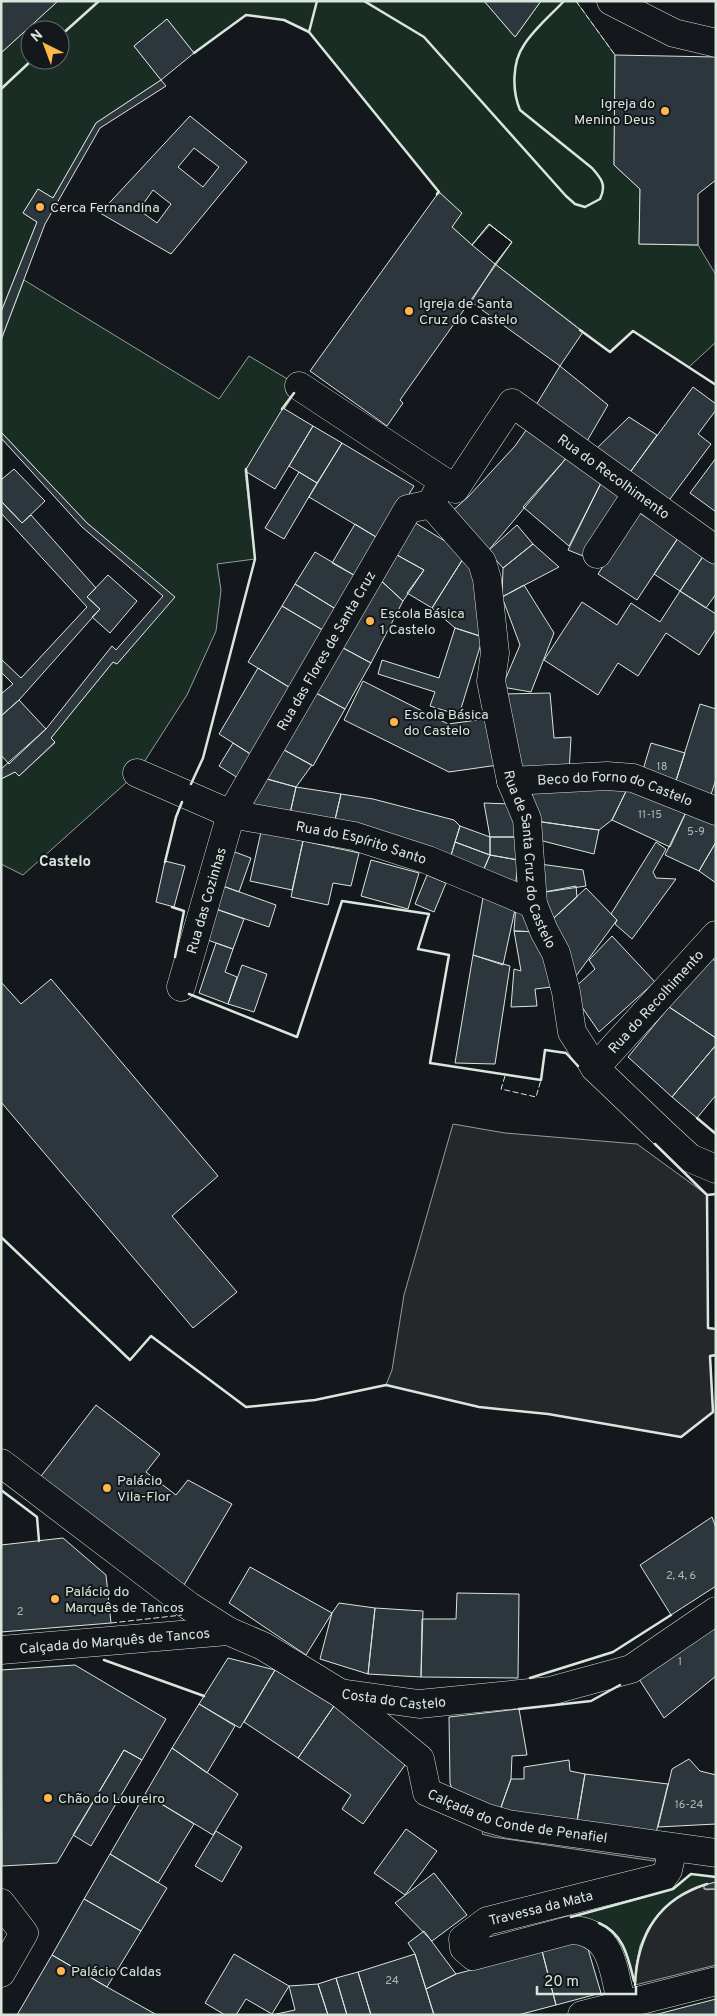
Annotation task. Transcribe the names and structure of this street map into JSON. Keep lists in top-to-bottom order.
{
  "streets": {
    "street": [
      "Rua do Recolhimento",
      "Rua das Flores de Santa Cruz",
      "Beco do Forno do Castelo",
      "Rua do Espírito Santo",
      "Rua de Santa Cruz do Castelo",
      "Rua das Cozinhas",
      "Calçada do Marquês de Tancos",
      "Costa do Castelo",
      "Calçada do Conde de Penafiel",
      "Travessa da Mata"
    ]
  },
  "crossings": [
    ["Rua do Recolhimento", "Rua das Flores de Santa Cruz"],
    ["Rua do Recolhimento", "Rua de Santa Cruz do Castelo"],
    ["Rua das Flores de Santa Cruz", "Rua do Espírito Santo"],
    ["Rua das Flores de Santa Cruz", "Rua de Santa Cruz do Castelo"],
    ["Rua das Flores de Santa Cruz", "Rua das Cozinhas"],
    ["Beco do Forno do Castelo", "Rua de Santa Cruz do Castelo"],
    ["Rua do Espírito Santo", "Rua de Santa Cruz do Castelo"],
    ["Rua do Espírito Santo", "Rua das Cozinhas"],
    ["Calçada do Marquês de Tancos", "Costa do Castelo"],
    ["Costa do Castelo", "Calçada do Conde de Penafiel"],
    ["Calçada do Conde de Penafiel", "Travessa da Mata"]
  ],
  "districts": ["Castelo"],
  "places": [
    "Igreja do Menino Deus",
    "Cerca Fernandina",
    "Igreja de Santa Cruz do Castelo",
    "Escola Básica 1 Castelo",
    "Escola Básica do Castelo",
    "Palácio Vila-Flor",
    "Palácio do Marquês de Tancos",
    "Chão do Loureiro",
    "Palácio Caldas"
  ],
  "house_numbers": [
    "18",
    "11-15",
    "5-9",
    "2, 4, 6",
    "2",
    "1",
    "16-24",
    "24"
  ],
  "scale_bar": "20 m",
  "north": "top left"
}
